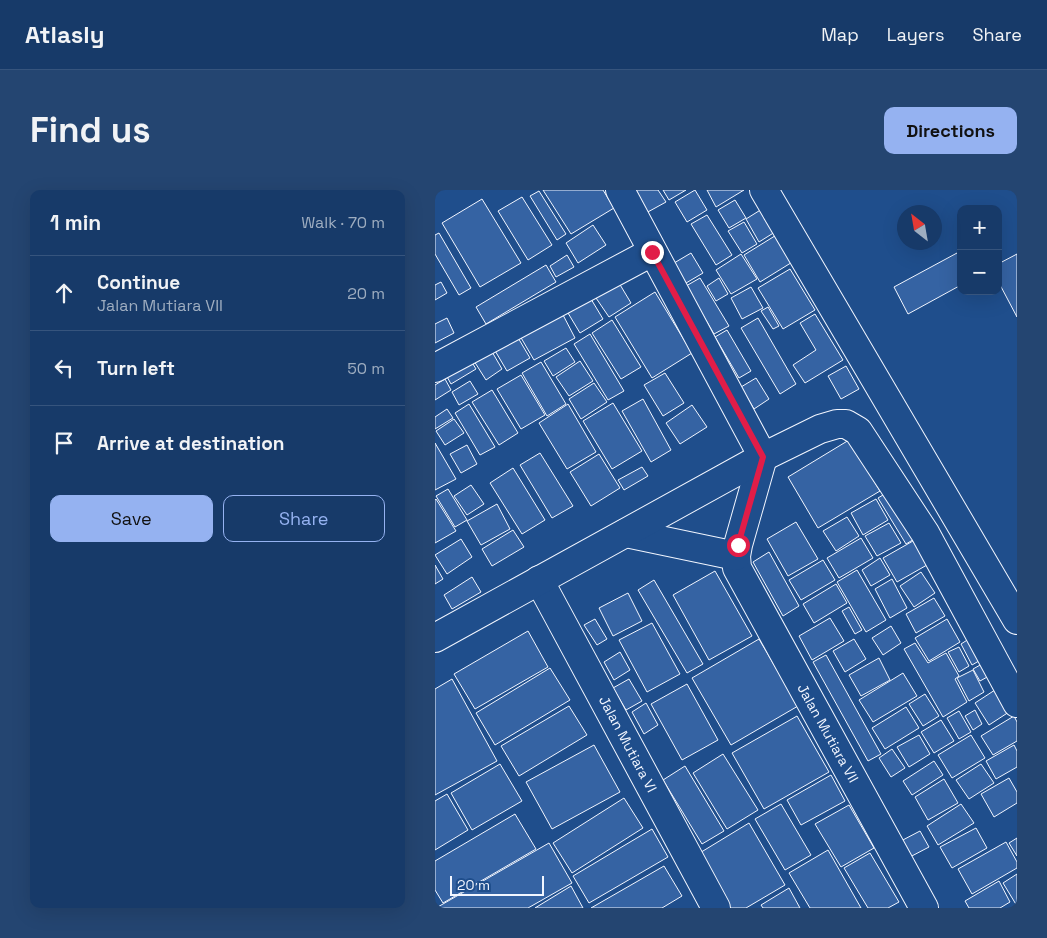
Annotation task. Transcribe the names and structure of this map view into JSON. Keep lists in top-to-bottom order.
{
  "streets": {
    "street": ["Jalan Mutiara VII", "Jalan Mutiara VI"]
  },
  "scale_bar": "20 m",
  "north": "top left",
  "page": {
    "header": "Atlasly",
    "nav": ["Map", "Layers", "Share"],
    "buttons": [
      "Directions",
      ["Save", "Share"]
    ],
    "title": "Find us",
    "heading": ["1 min", "Walk · 70 m"],
    "map_buttons": ["+", "−"],
    "list": [
      ["Continue", "Jalan Mutiara VII", "20 m"],
      ["Turn left", "50 m"],
      "Arrive at destination"
    ],
    "scale": "20 m"
  }
}
